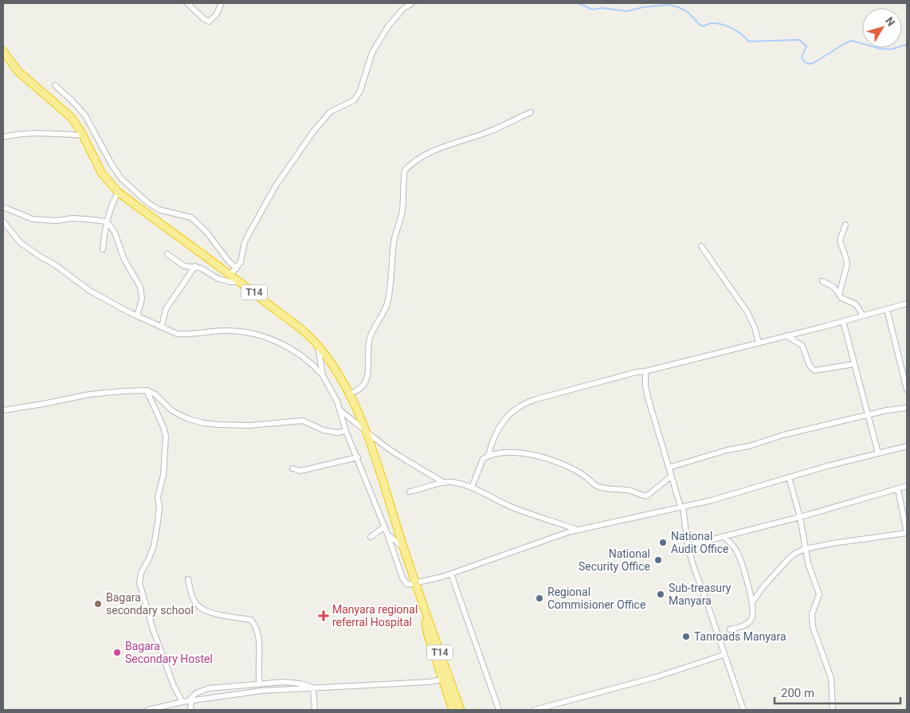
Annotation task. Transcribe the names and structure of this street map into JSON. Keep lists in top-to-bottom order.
{
  "streets": {
    "highway": ["T14"]
  },
  "places": {
    "other": [
      "National Audit Office",
      "National Security Office",
      "Sub-treasury Manyara",
      "Regional Commisioner Office",
      "Bagara secondary school",
      "Tanroads Manyara",
      "Bagara Secondary Hostel"
    ],
    "health": ["Manyara regional referral Hospital"]
  },
  "scale_bar": "200 m",
  "north": "top right"
}
